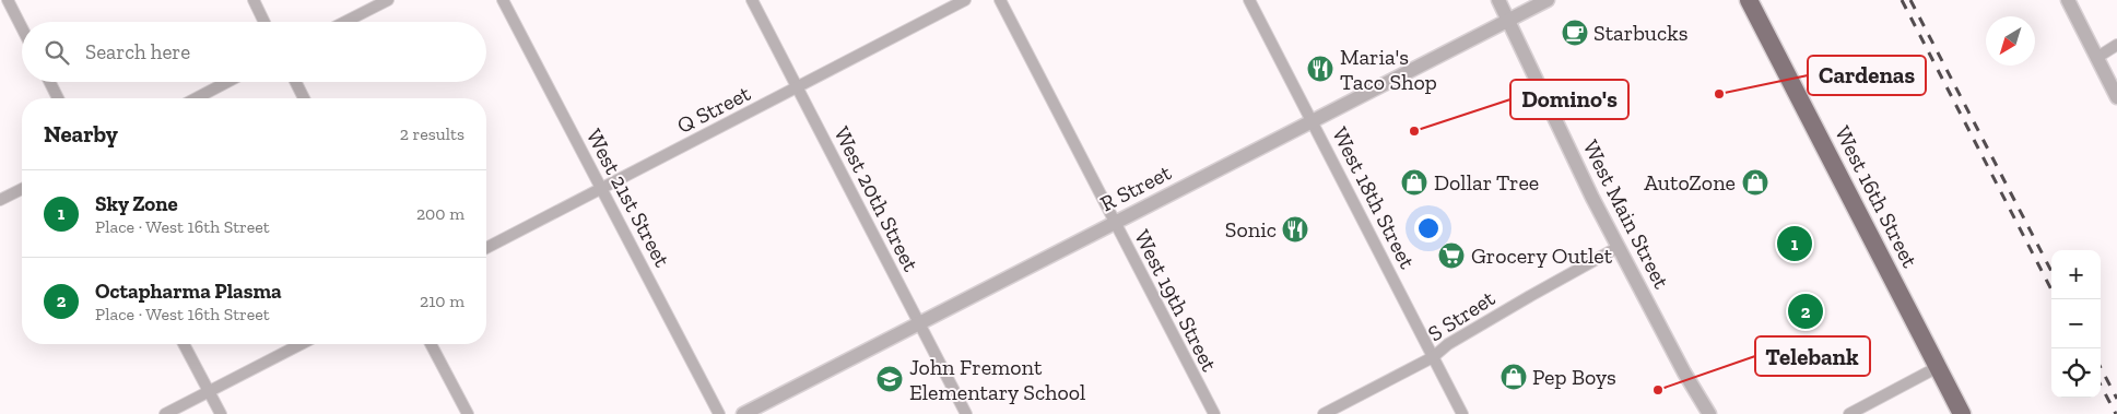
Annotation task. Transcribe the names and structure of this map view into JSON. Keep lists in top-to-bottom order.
{
  "streets": {
    "main road": ["West 16th Street"],
    "street": [
      "Q Street",
      "R Street",
      "West 21st Street",
      "West 18th Street",
      "West 20th Street",
      "West Main Street",
      "West 19th Street",
      "S Street"
    ]
  },
  "crossings": [
    ["Q Street", "West 21st Street"],
    ["Q Street", "West 20th Street"],
    ["R Street", "West 18th Street"],
    ["R Street", "West 20th Street"],
    ["R Street", "West Main Street"],
    ["R Street", "West 19th Street"],
    ["West 18th Street", "S Street"],
    ["West Main Street", "S Street"]
  ],
  "places": {
    "cafe": ["Starbucks"],
    "restaurant": ["Maria's Taco Shop", "Sonic"],
    "other": ["Cardenas", "Domino's", "Telebank"],
    "shop": ["Dollar Tree", "AutoZone", "Pep Boys"],
    "supermarket": ["Grocery Outlet"],
    "school or university": ["John Fremont Elementary School"]
  },
  "north": "bottom left",
  "page": {
    "search": "Search here",
    "heading": ["Nearby", "2 results"],
    "list": [
      {
        "mark": "1",
        "name": "Sky Zone",
        "note": "Place · West 16th Street",
        "value": "200 m"
      },
      {
        "mark": "2",
        "name": "Octapharma Plasma",
        "note": "Place · West 16th Street",
        "value": "210 m"
      }
    ],
    "pins": ["1", "2"],
    "map_buttons": ["+", "−"]
  }
}
